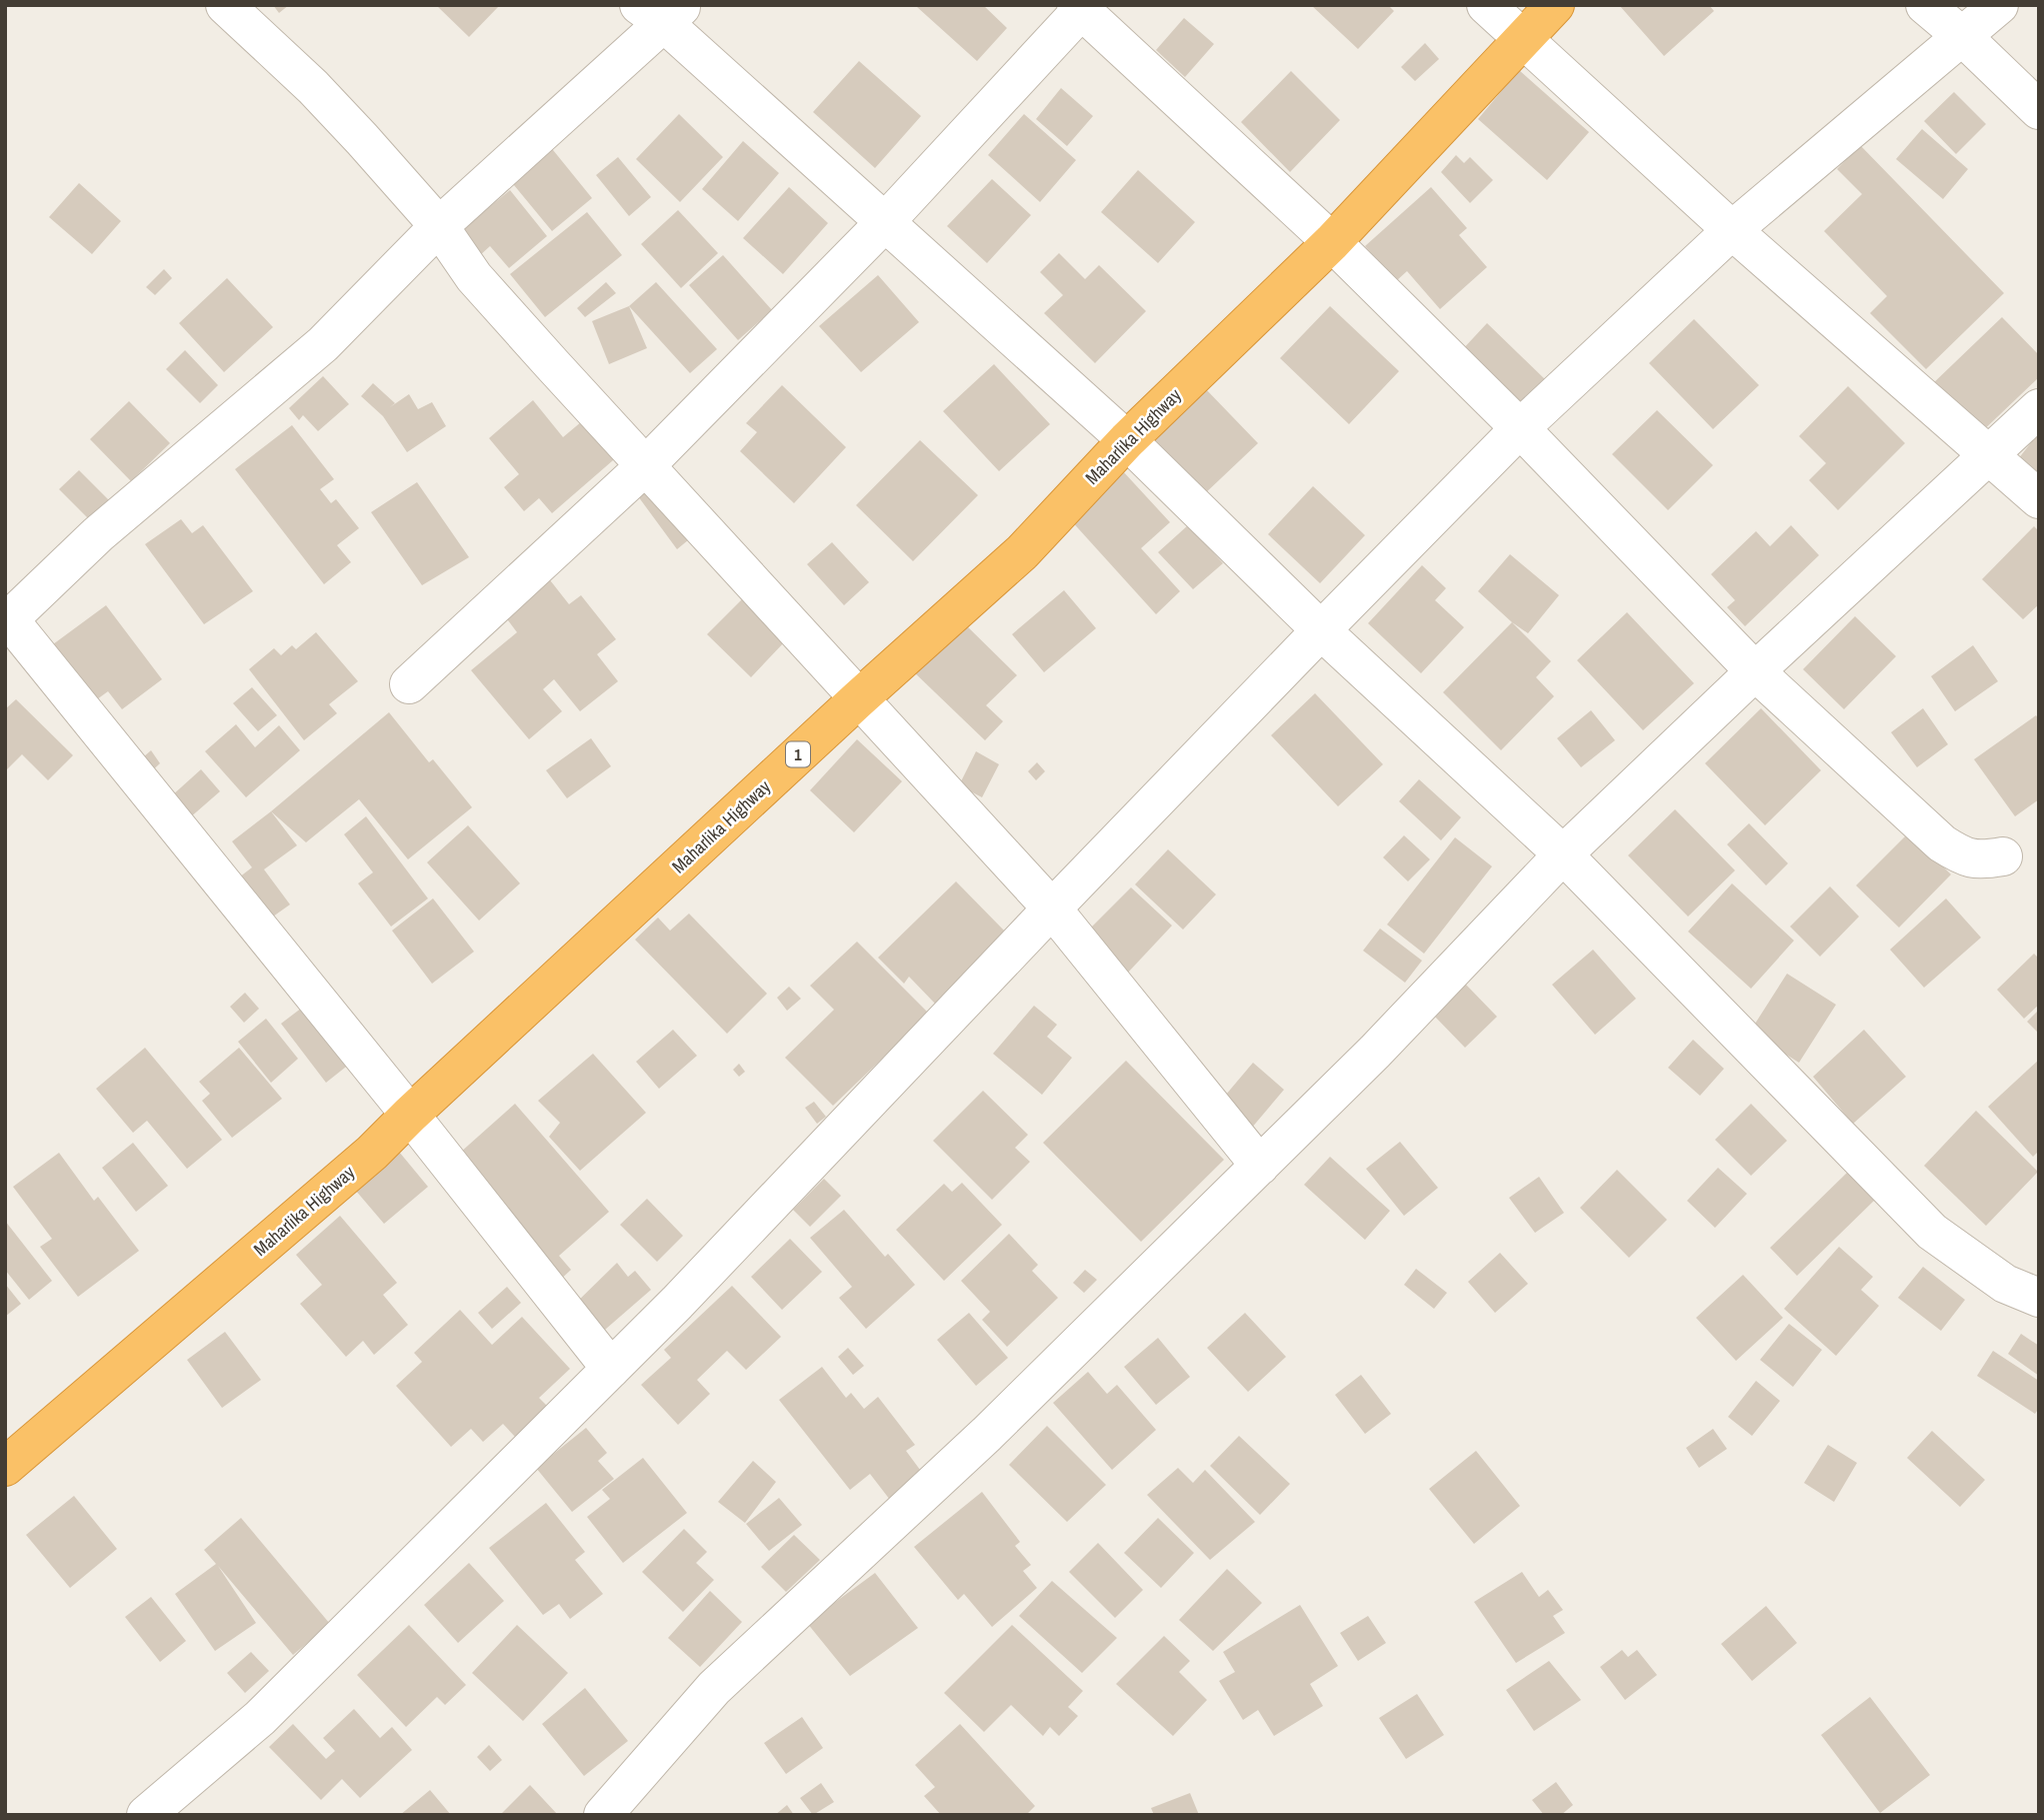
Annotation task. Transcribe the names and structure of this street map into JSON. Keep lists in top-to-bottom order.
{
  "streets": {
    "highway": ["Maharlika Highway", "1"]
  }
}
